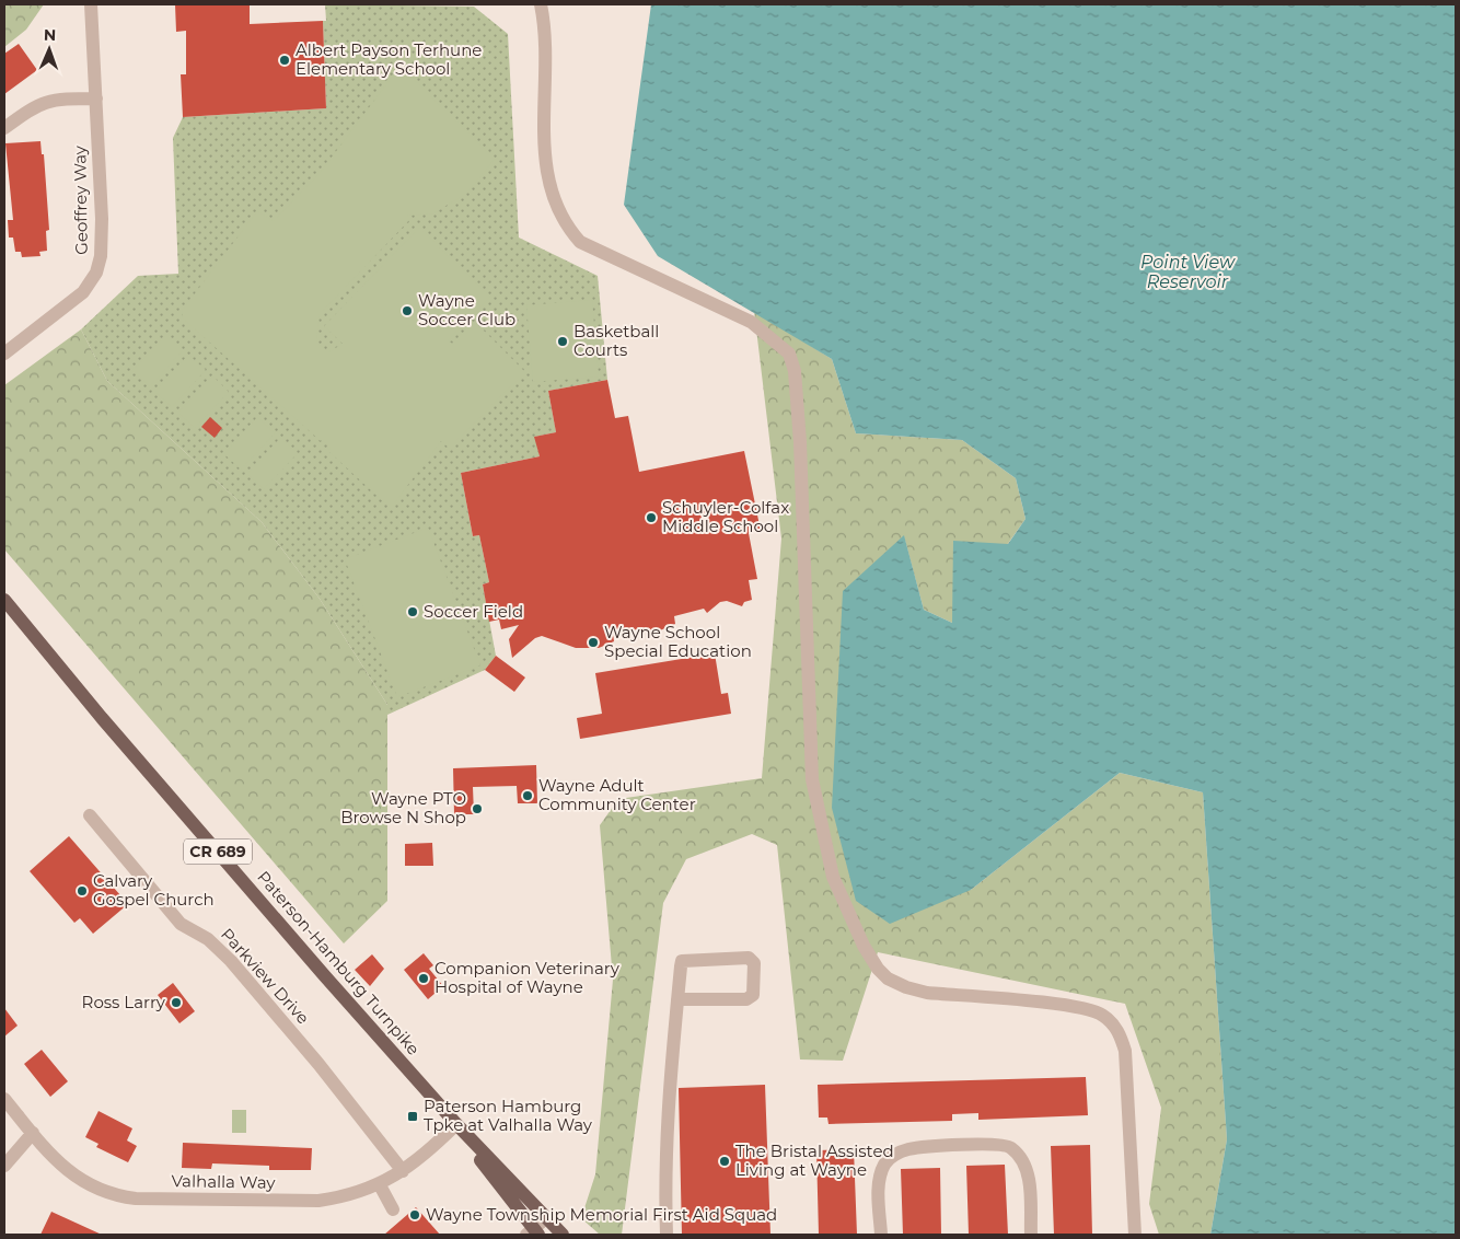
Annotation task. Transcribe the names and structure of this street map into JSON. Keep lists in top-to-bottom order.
{
  "streets": {
    "main road": ["CR 689", "Paterson-Hamburg Turnpike"],
    "street": ["Geoffrey Way", "Parkview Drive", "Valhalla Way"]
  },
  "crossings": [
    ["Paterson-Hamburg Turnpike", "Valhalla Way"],
    ["Parkview Drive", "Valhalla Way"]
  ],
  "water": ["Point View Reservoir"],
  "places": {
    "other": [
      "Albert Payson Terhune Elementary School",
      "Wayne Soccer Club",
      "Basketball Courts",
      "Schuyler-Colfax Middle School",
      "Soccer Field",
      "Wayne School Special Education",
      "Wayne Adult Community Center",
      "Wayne PTO Browse N Shop",
      "Calvary Gospel Church",
      "Companion Veterinary Hospital of Wayne",
      "Ross Larry",
      "The Bristal Assisted Living at Wayne",
      "Wayne Township Memorial First Aid Squad"
    ],
    "transit": ["Paterson Hamburg Tpke at Valhalla Way"]
  },
  "north": "top"
}
